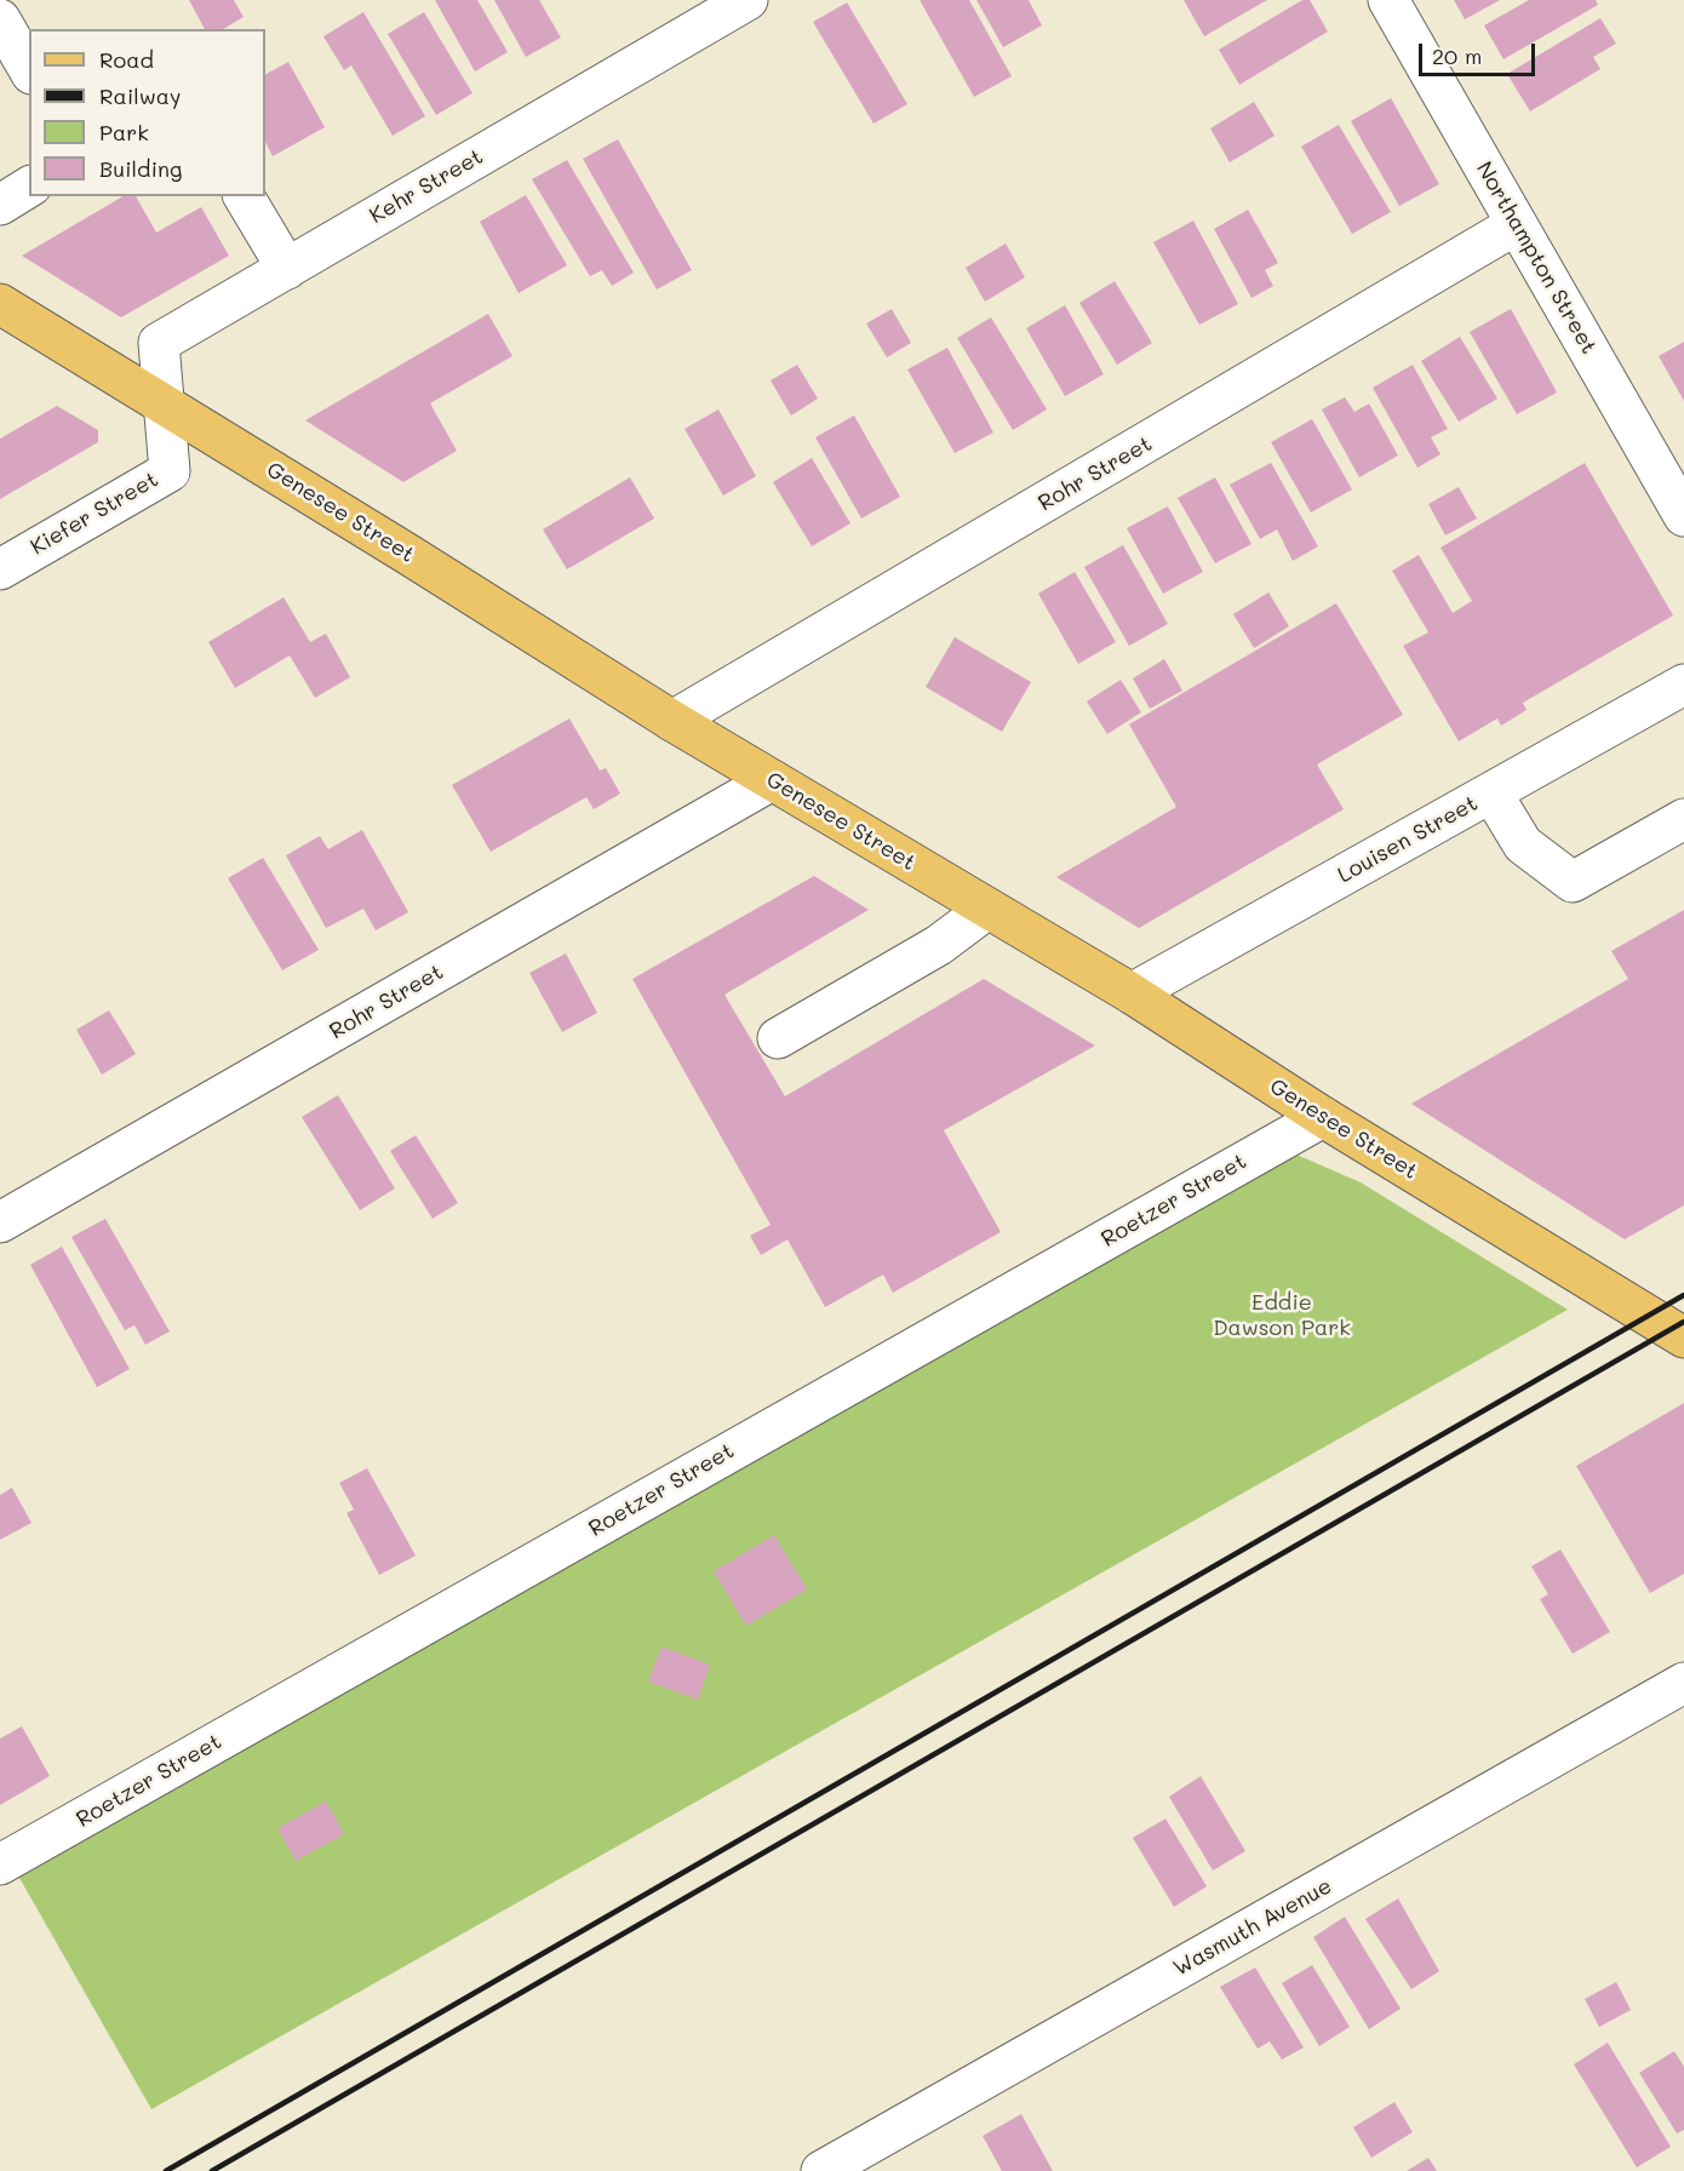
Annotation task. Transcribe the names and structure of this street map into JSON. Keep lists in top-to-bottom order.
{
  "streets": {
    "main road": ["Genesee Street"],
    "street": [
      "Kehr Street",
      "Northampton Street",
      "Rohr Street",
      "Kiefer Street",
      "Louisen Street",
      "Roetzer Street",
      "Wasmuth Avenue"
    ]
  },
  "crossings": [
    ["Kehr Street", "Genesee Street"],
    ["Kehr Street", "Kiefer Street"],
    ["Northampton Street", "Rohr Street"],
    ["Rohr Street", "Genesee Street"],
    ["Genesee Street", "Kiefer Street"],
    ["Genesee Street", "Louisen Street"],
    ["Genesee Street", "Roetzer Street"]
  ],
  "parks": ["Eddie Dawson Park"],
  "legend": [
    "Road",
    "Railway",
    "Park",
    "Building"
  ],
  "scale_bar": "20 m"
}
